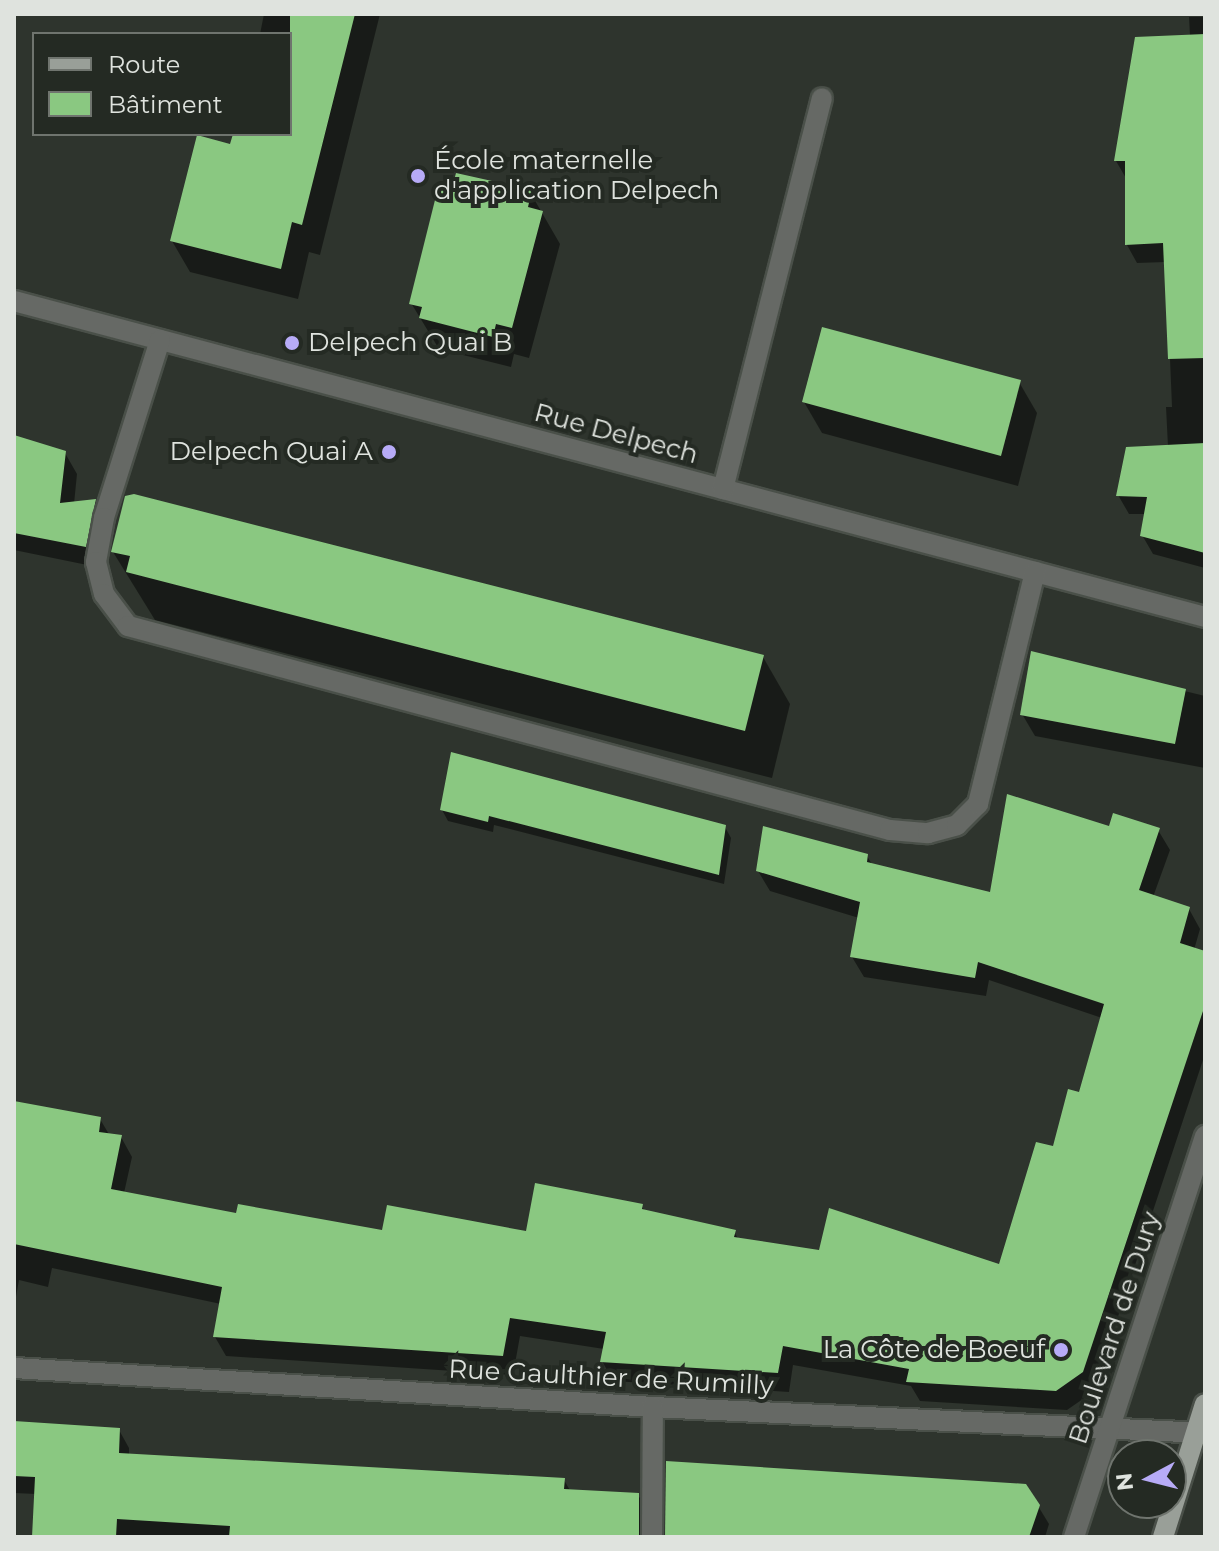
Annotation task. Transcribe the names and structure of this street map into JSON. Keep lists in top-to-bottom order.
{
  "streets": {
    "street": ["Rue Delpech", "Boulevard de Dury", "Rue Gaulthier de Rumilly"]
  },
  "crossings": [
    ["Boulevard de Dury", "Rue Gaulthier de Rumilly"]
  ],
  "places": [
    "École maternelle d'application Delpech",
    "Delpech Quai B",
    "Delpech Quai A",
    "La Côte de Boeuf"
  ],
  "legend": ["Route", "Bâtiment"],
  "north": "left"
}
